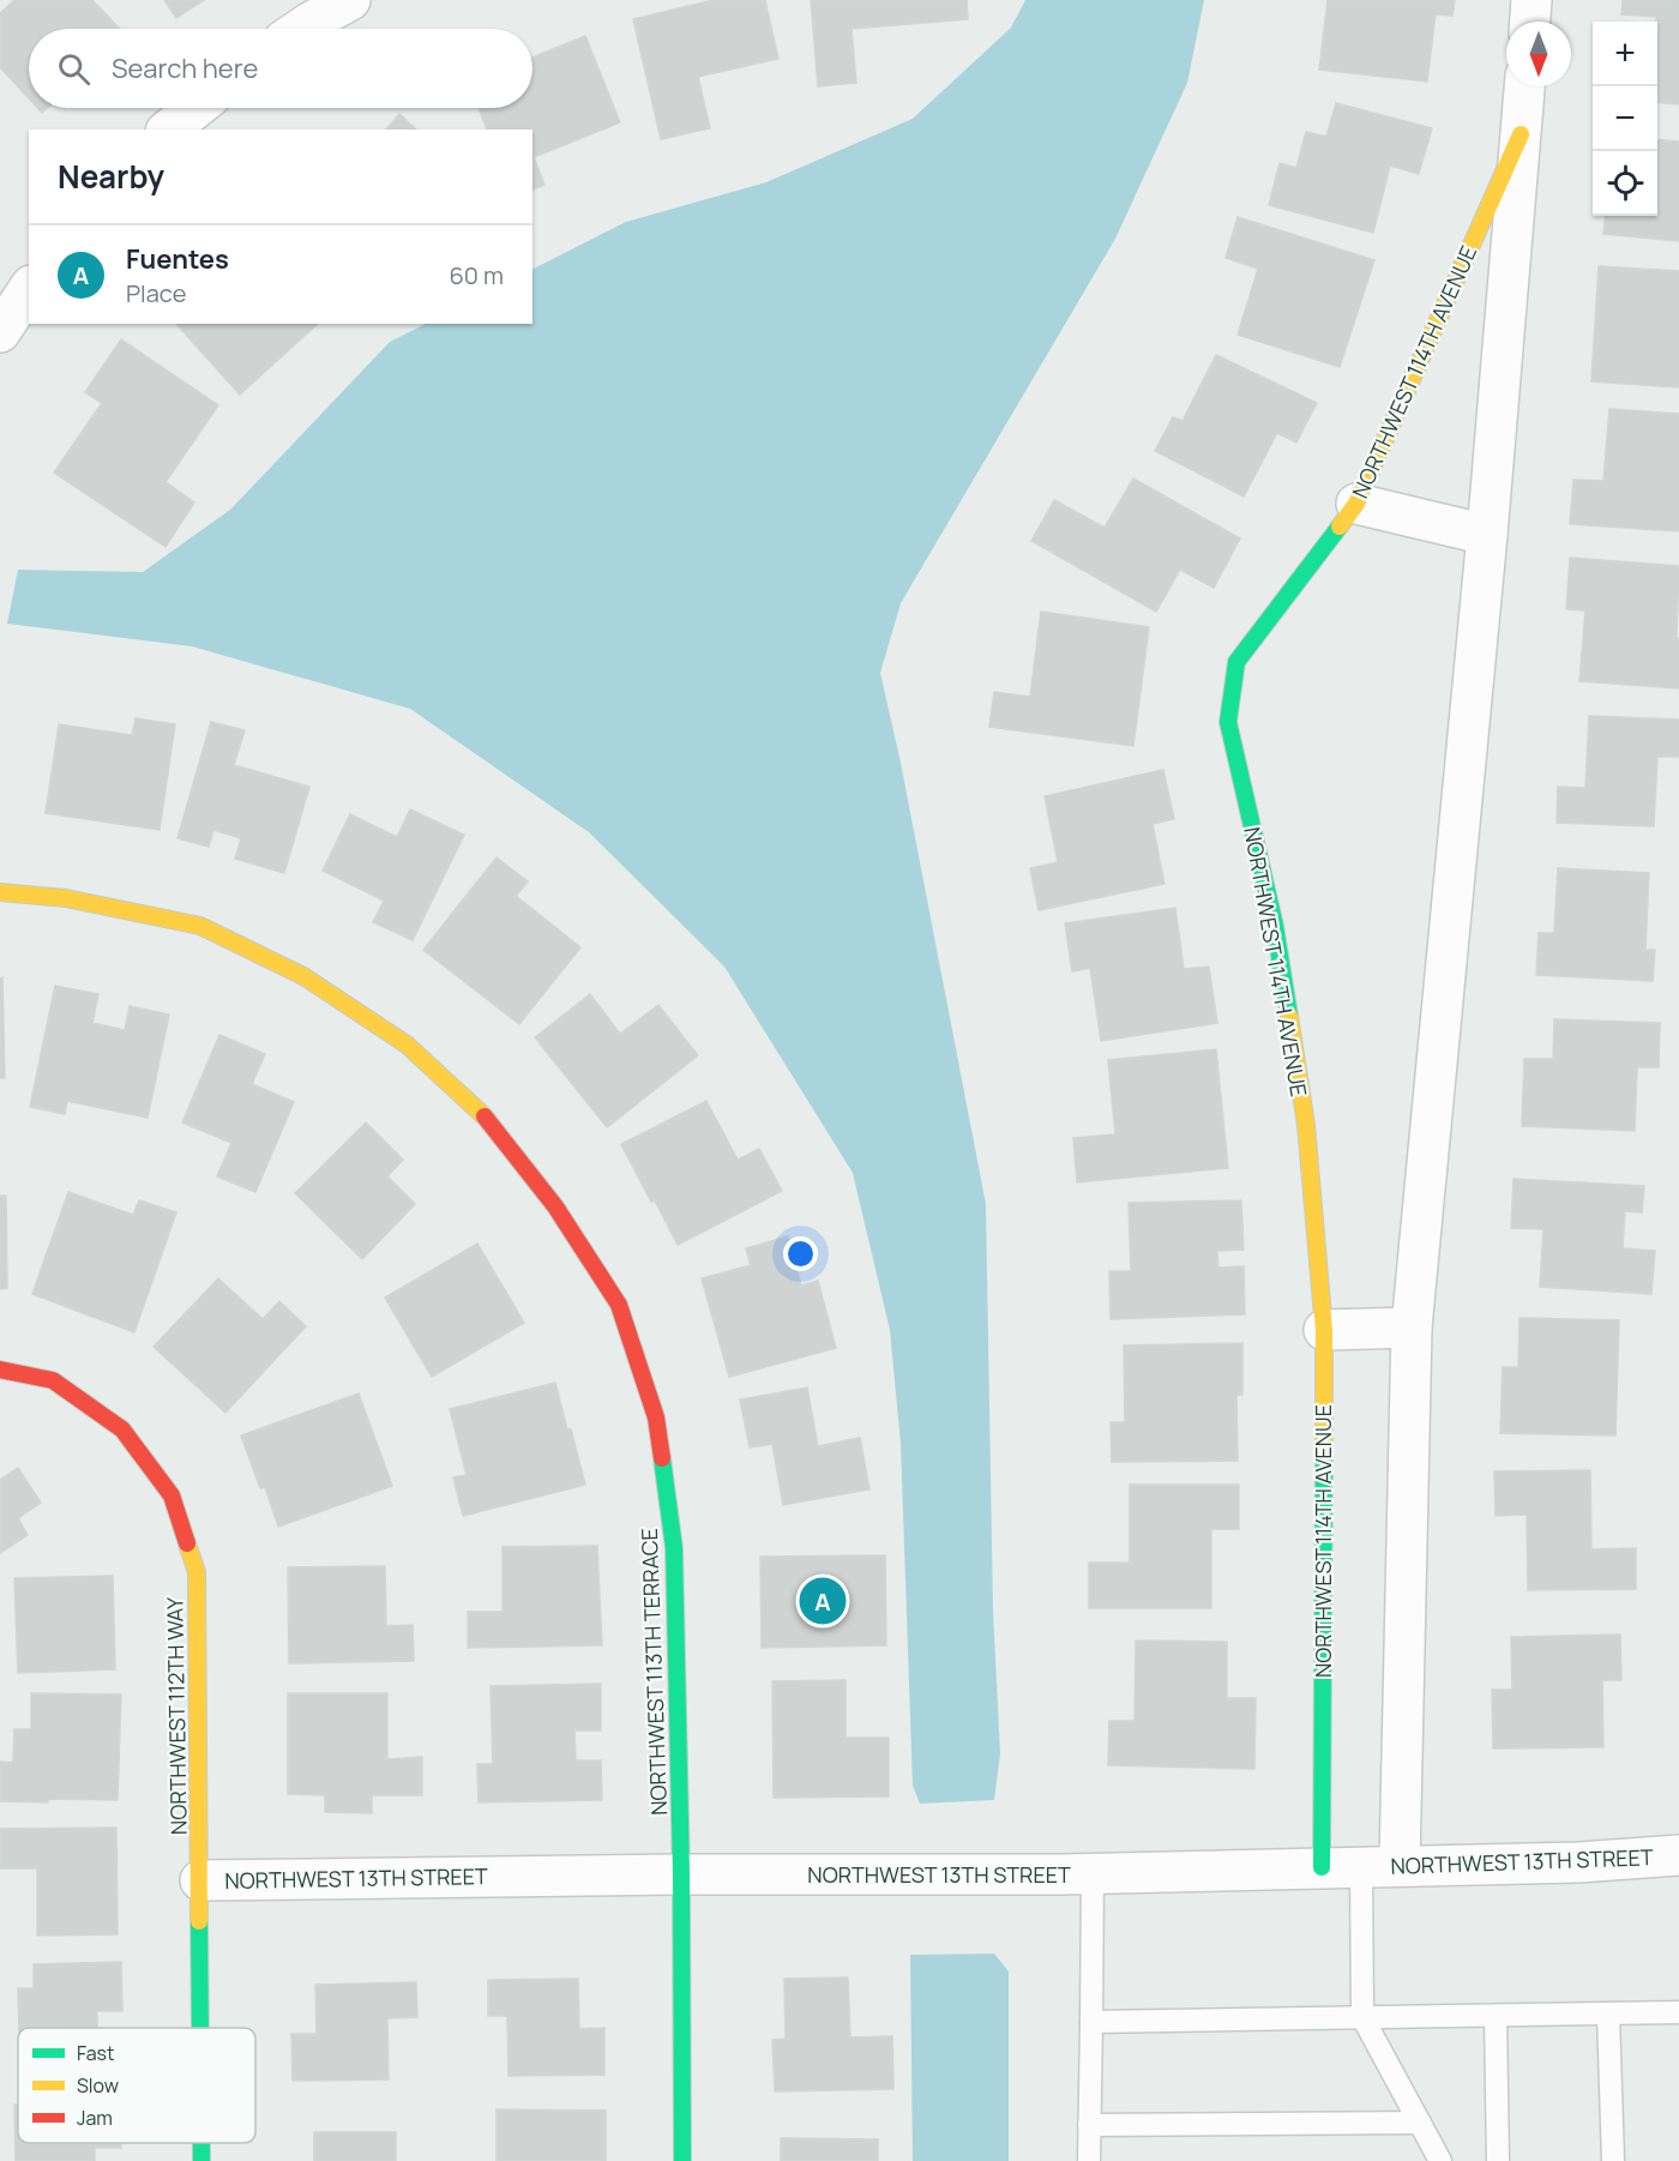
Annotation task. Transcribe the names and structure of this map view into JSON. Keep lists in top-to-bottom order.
{
  "streets": {
    "street": [
      "NORTHWEST 114TH AVENUE",
      "NORTHWEST 113TH TERRACE",
      "NORTHWEST 112TH WAY",
      "NORTHWEST 13TH STREET"
    ]
  },
  "crossings": [
    ["NORTHWEST 114TH AVENUE", "NORTHWEST 13TH STREET"],
    ["NORTHWEST 113TH TERRACE", "NORTHWEST 13TH STREET"],
    ["NORTHWEST 112TH WAY", "NORTHWEST 13TH STREET"]
  ],
  "legend": ["Fast", "Slow", "Jam"],
  "north": "bottom",
  "page": {
    "map_buttons": ["+", "−"],
    "search": "Search here",
    "heading": "Nearby",
    "list": [
      {
        "mark": "A",
        "name": "Fuentes",
        "note": "Place",
        "value": "60 m"
      }
    ],
    "pins": "A"
  }
}
